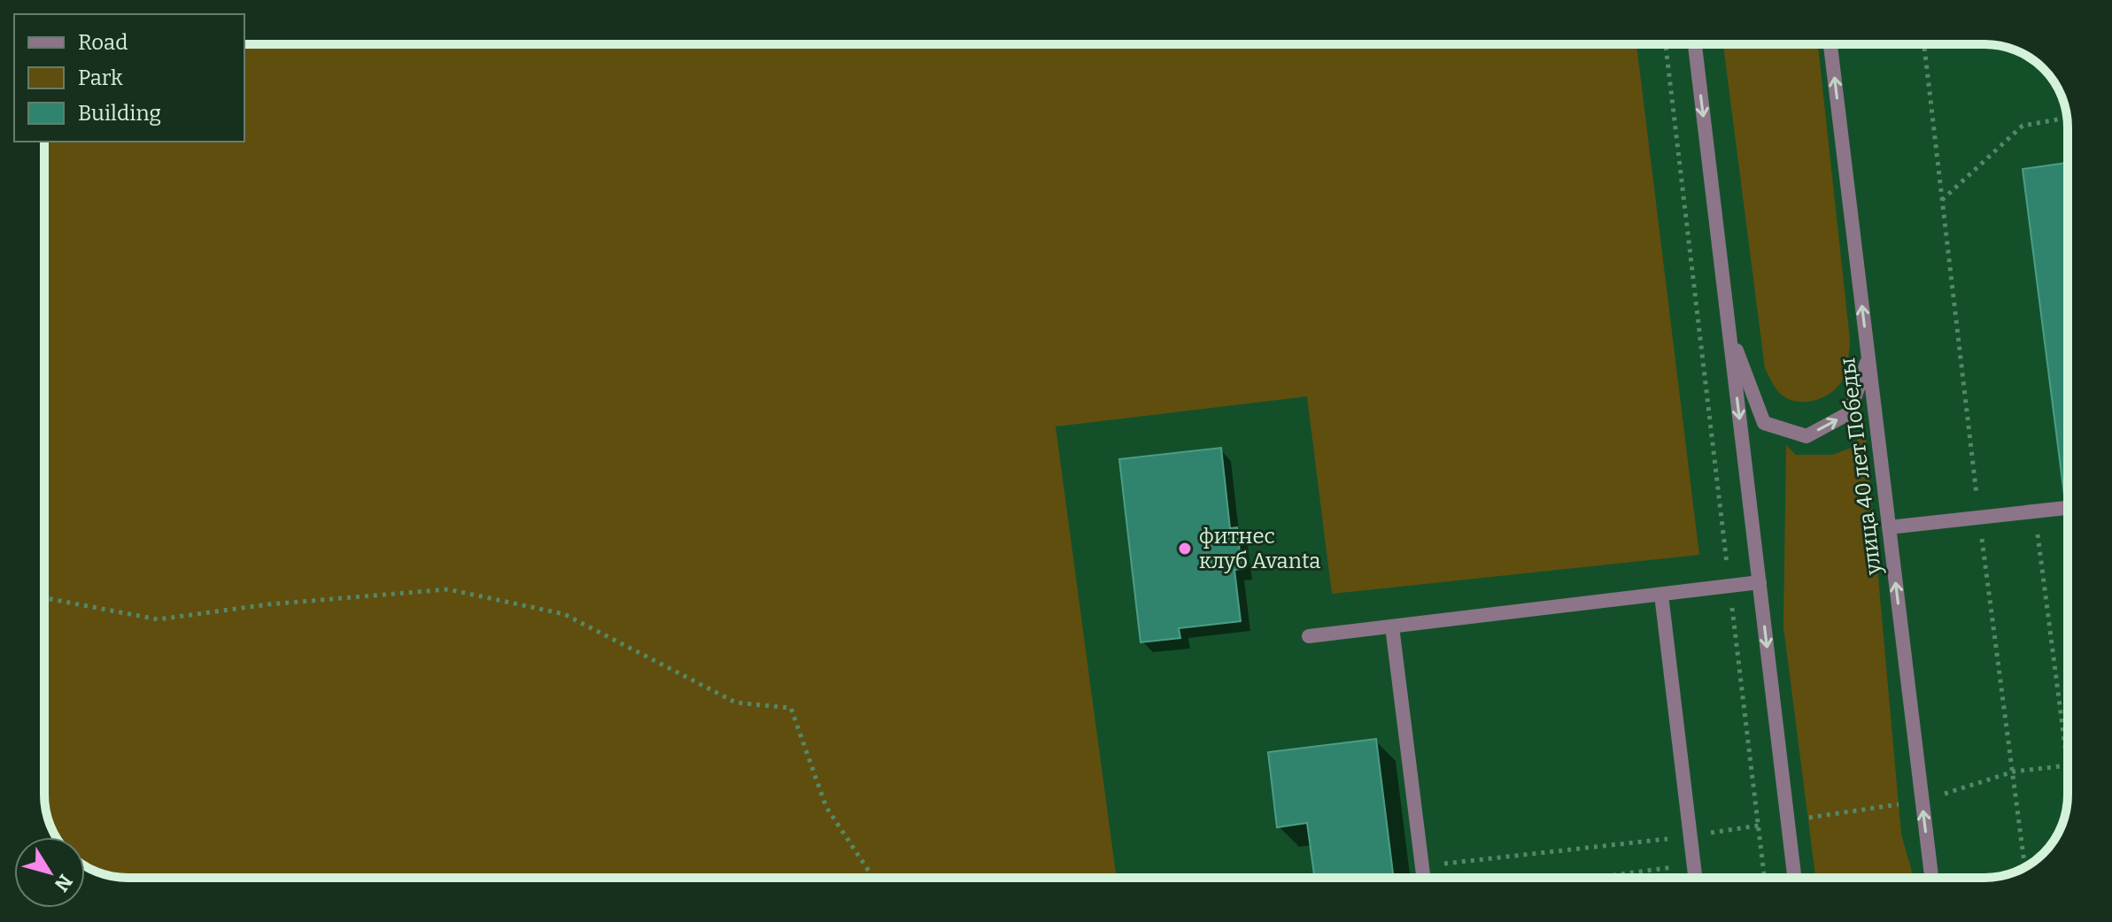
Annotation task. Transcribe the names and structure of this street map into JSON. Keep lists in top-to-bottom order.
{
  "streets": {
    "street": ["улица 40 лет Победы"]
  },
  "one_way": ["улица 40 лет Победы"],
  "places": ["фитнес клуб Avanta"],
  "legend": ["Road", "Park", "Building"],
  "north": "bottom right"
}
